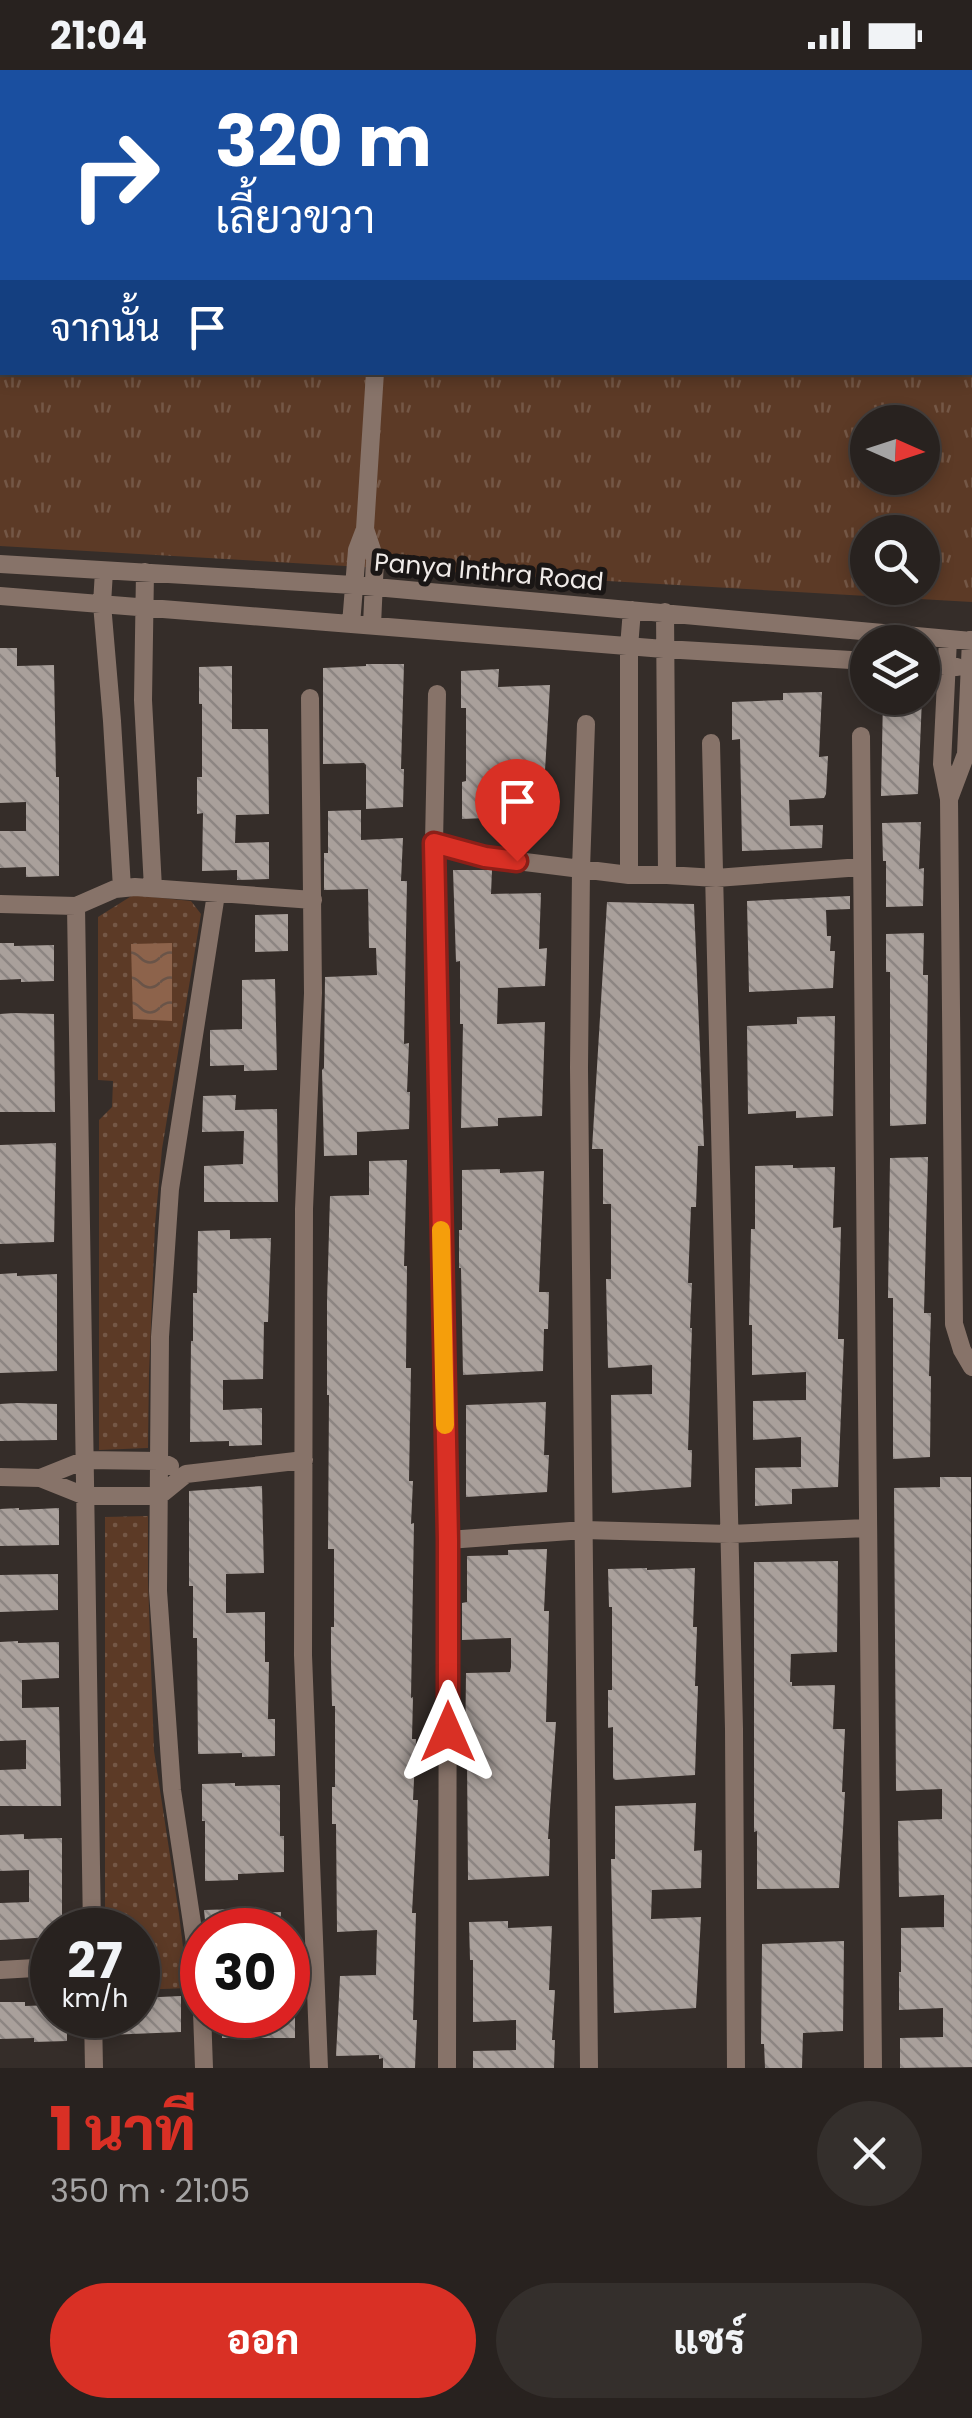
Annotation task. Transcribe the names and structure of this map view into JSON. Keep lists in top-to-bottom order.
{
  "streets": {
    "street": ["Panya Inthra Road"]
  },
  "north": "right",
  "page": {
    "status": "21:04",
    "turn": ["320 m", "เลี้ยวขวา"],
    "then": "จากนั้น",
    "speed": "27 km/h",
    "limit": "30",
    "heading": ["1 นาที", "350 m · 21:05"],
    "buttons": ["ออก", "แชร์"]
  }
}
